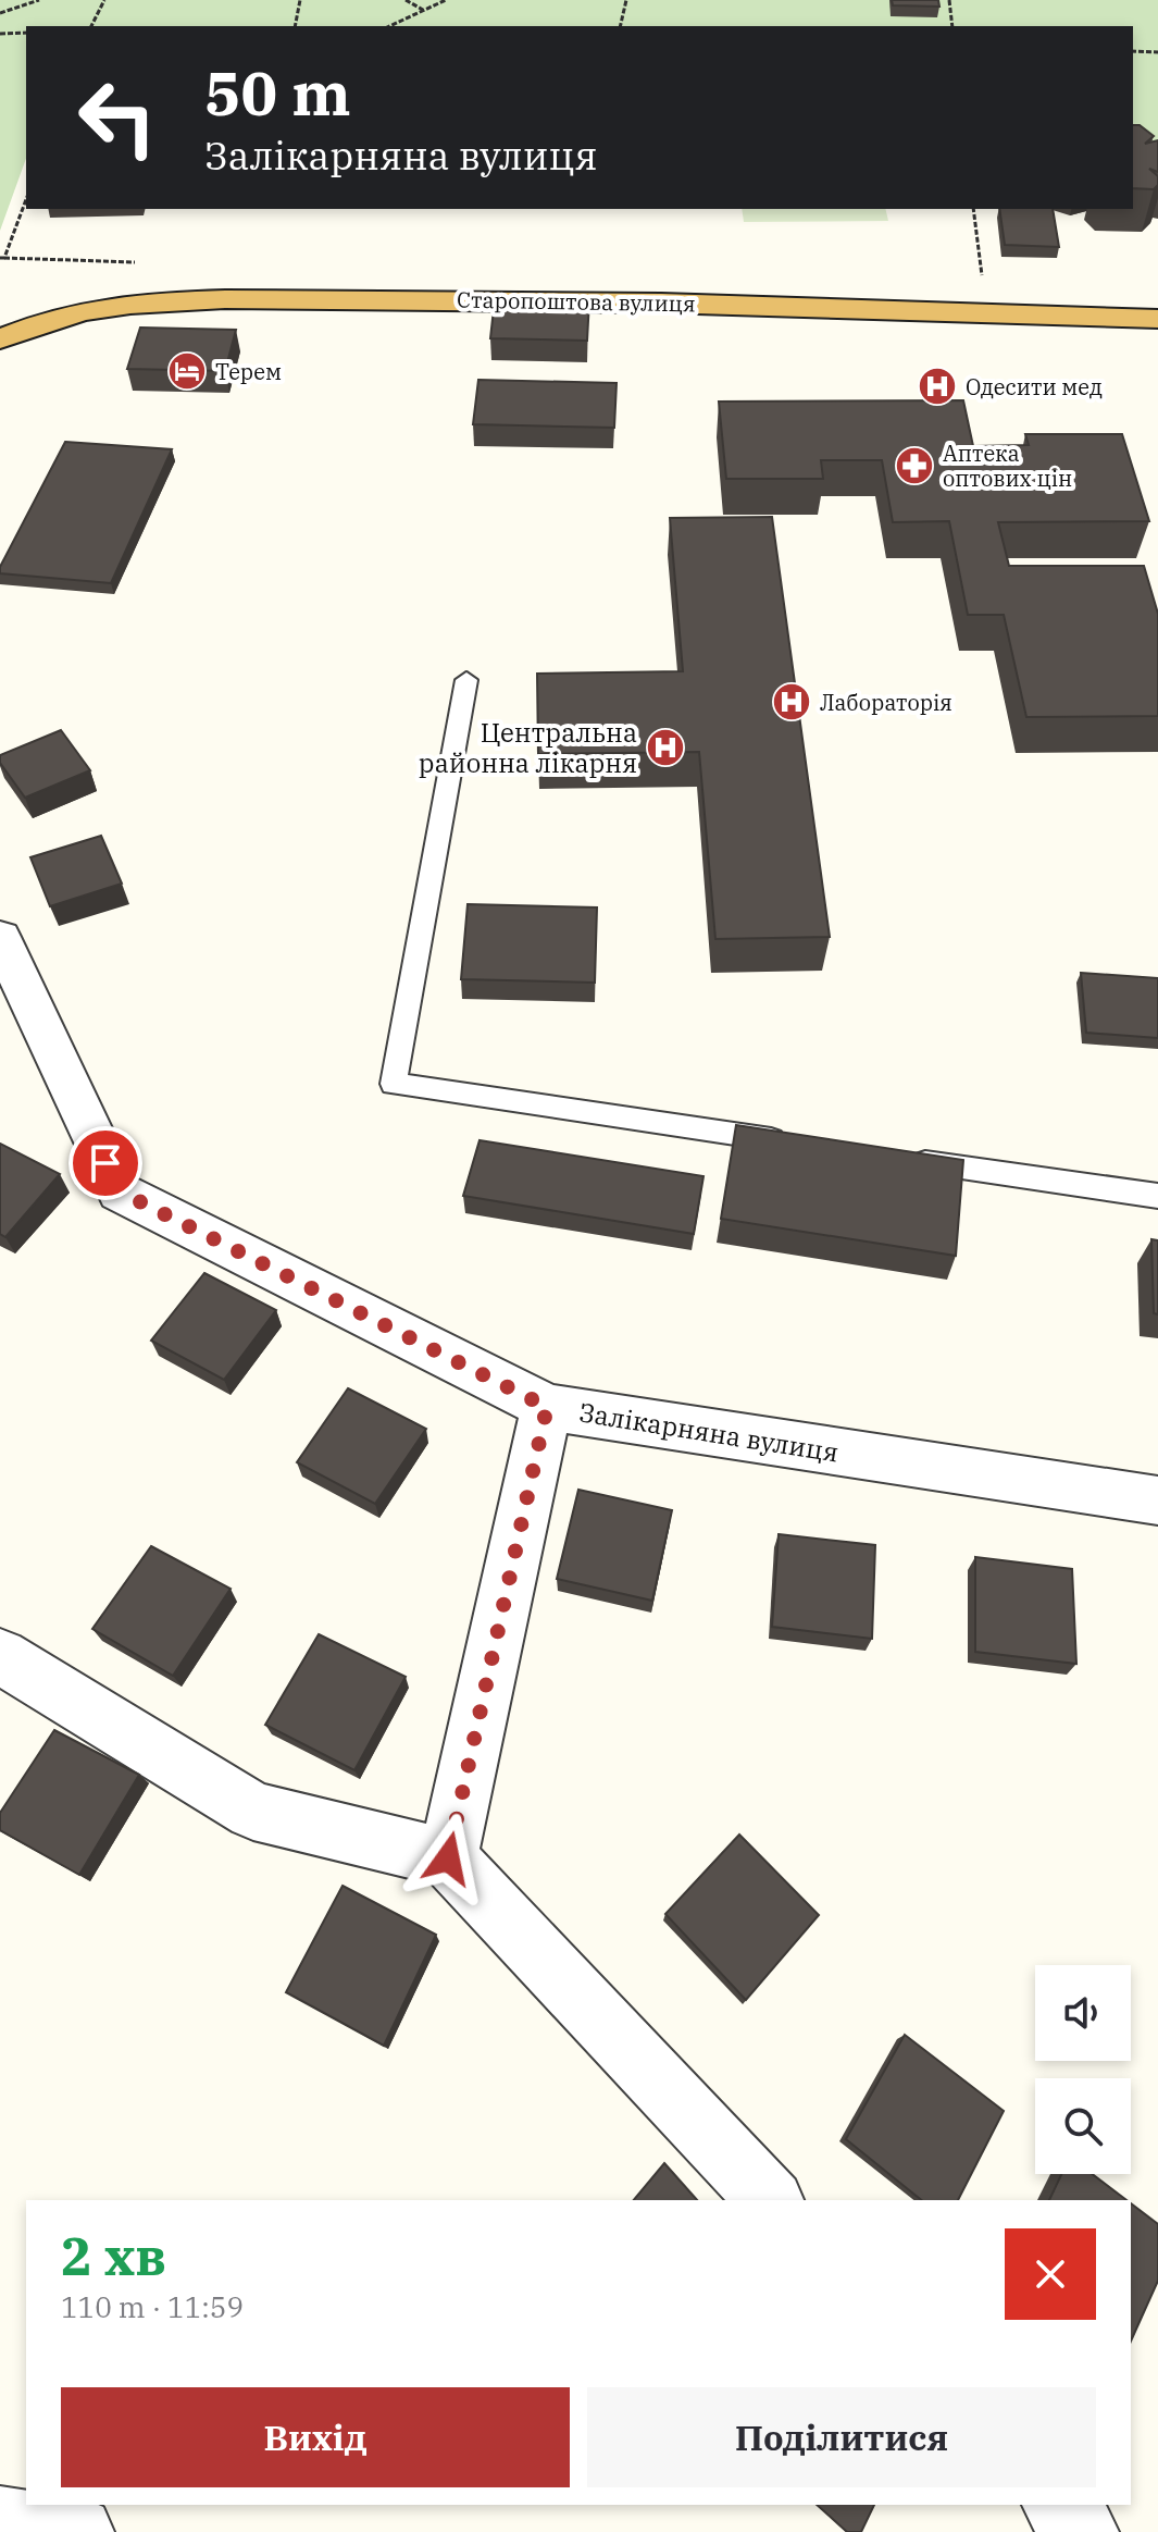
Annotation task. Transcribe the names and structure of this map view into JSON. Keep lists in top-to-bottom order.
{
  "streets": {
    "highway": ["Старопоштова вулиця"],
    "street": ["Залікарняна вулиця"]
  },
  "places": {
    "hotel": ["Терем"],
    "hospital": ["Одесити мед", "Лабораторія", "Центральна районна лікарня"],
    "pharmacy": ["Аптека оптових цін"]
  },
  "page": {
    "turn": ["50 m", "Залікарняна вулиця"],
    "heading": ["2 хв", "110 m · 11:59"],
    "buttons": ["Вихід", "Поділитися"]
  }
}
